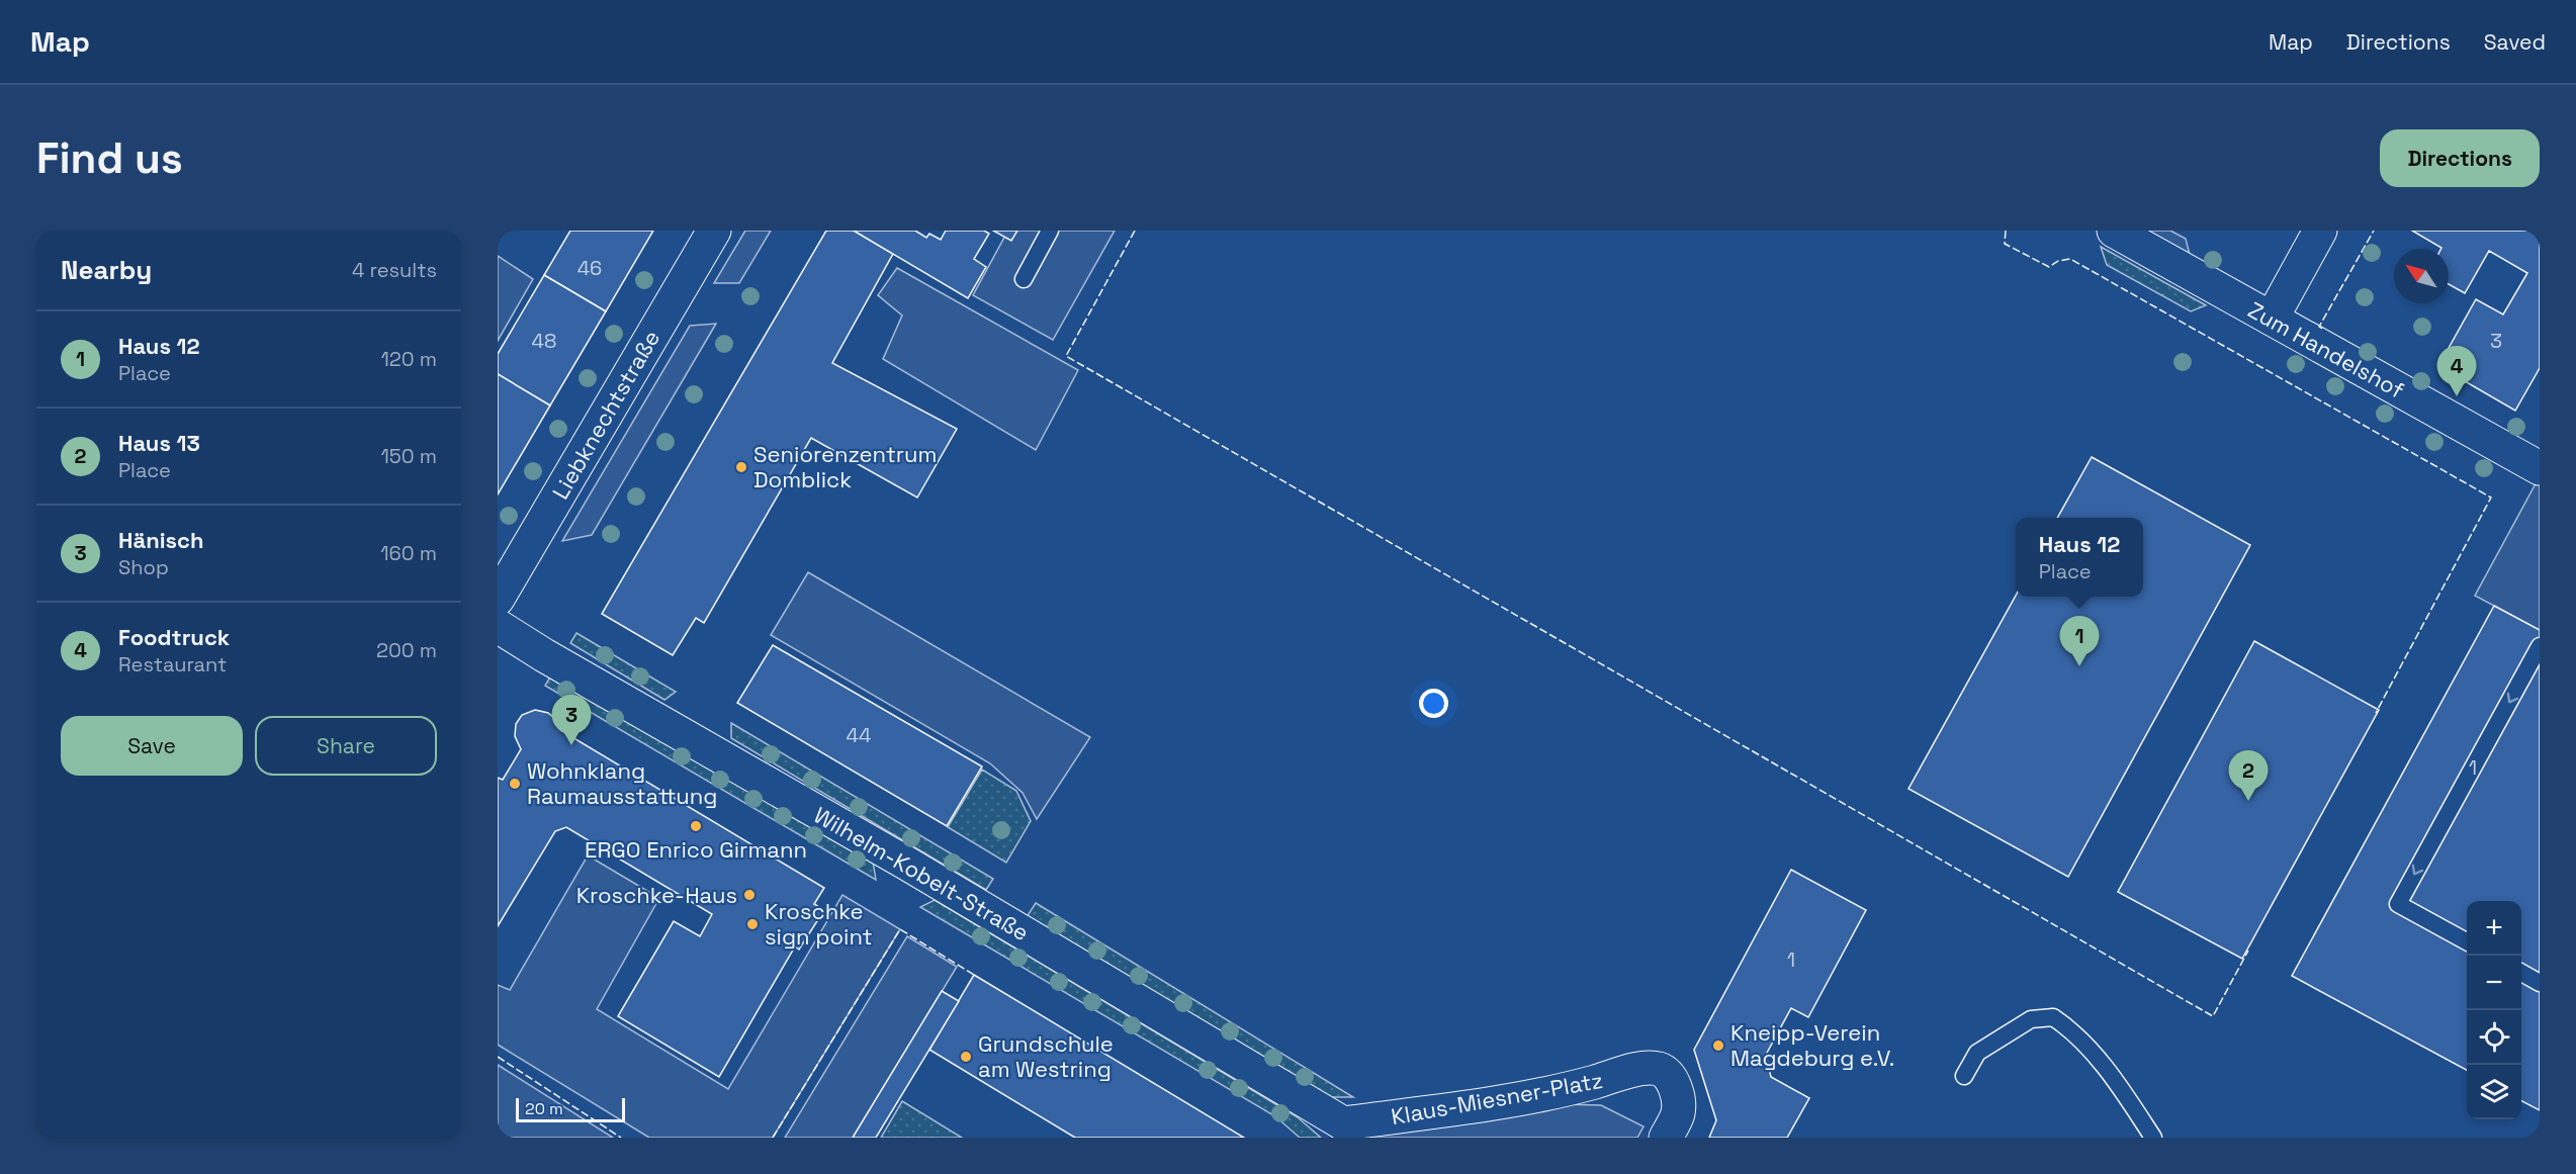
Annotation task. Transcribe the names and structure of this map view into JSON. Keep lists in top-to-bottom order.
{
  "streets": {
    "street": [
      "Zum Handelshof",
      "Liebknechtstraße",
      "Wilhelm-Kobelt-Straße",
      "Klaus-Miesner-Platz"
    ]
  },
  "crossings": [
    ["Wilhelm-Kobelt-Straße", "Klaus-Miesner-Platz"]
  ],
  "places": [
    "Seniorenzentrum Domblick",
    "Wohnklang Raumausstattung",
    "ERGO Enrico Girmann",
    "Kroschke-Haus",
    "Kroschke sign point",
    "Kneipp-Verein Magdeburg e.V.",
    "Grundschule am Westring"
  ],
  "house_numbers": [
    "46",
    "48",
    "3",
    "44",
    "1",
    "1"
  ],
  "scale_bar": "20 m",
  "north": "top left",
  "page": {
    "header": "Map",
    "nav": ["Map", "Directions", "Saved"],
    "buttons": [
      "Directions",
      ["Save", "Share"]
    ],
    "title": "Find us",
    "heading": ["Nearby", "4 results"],
    "list": [
      {
        "mark": "1",
        "name": "Haus 12",
        "note": "Place",
        "value": "120 m"
      },
      {
        "mark": "2",
        "name": "Haus 13",
        "note": "Place",
        "value": "150 m"
      },
      {
        "mark": "3",
        "name": "Hänisch",
        "note": "Shop",
        "value": "160 m"
      },
      {
        "mark": "4",
        "name": "Foodtruck",
        "note": "Restaurant",
        "value": "200 m"
      }
    ],
    "pins": [
      "4",
      "1",
      "3",
      "2"
    ],
    "popup": ["Haus 12", "Place"],
    "map_buttons": ["+", "−"],
    "scale": "20 m"
  }
}
